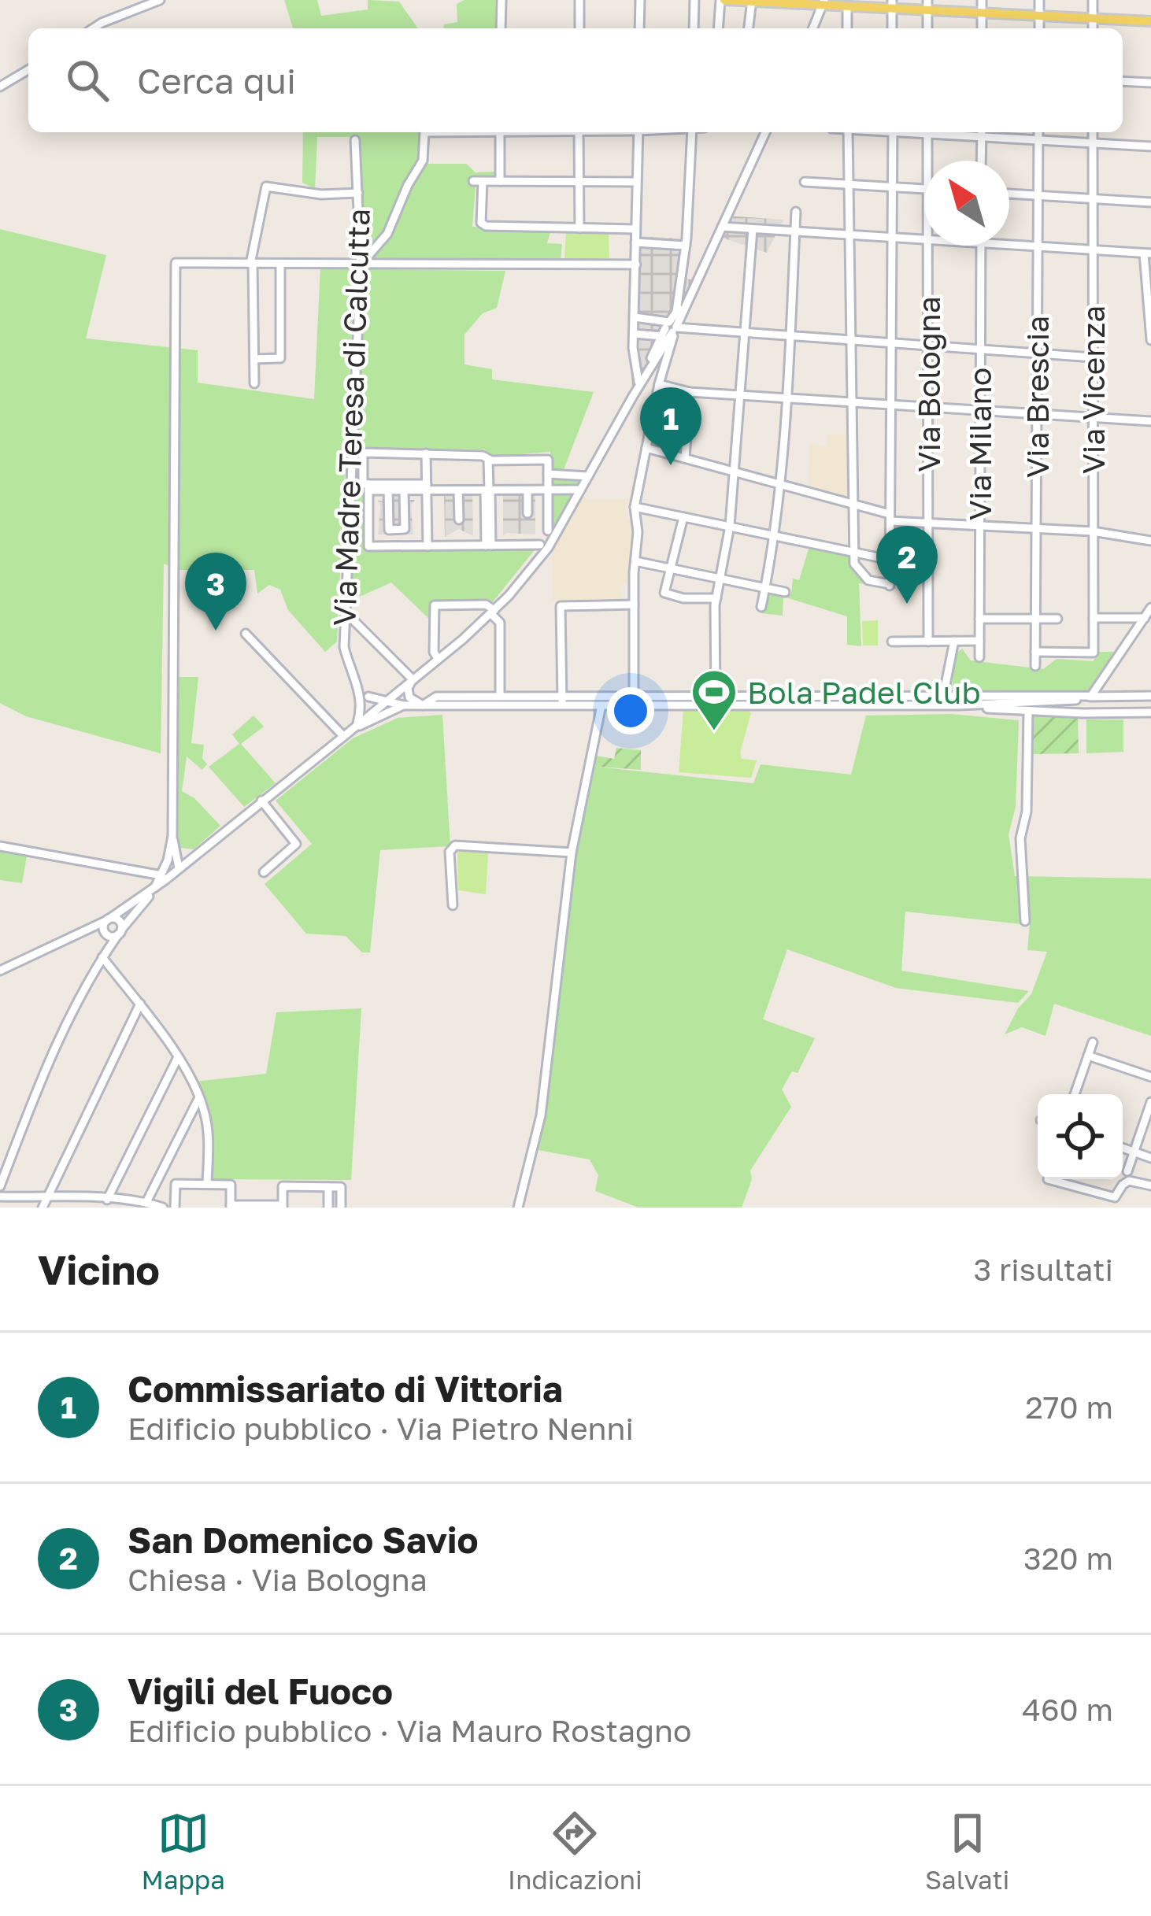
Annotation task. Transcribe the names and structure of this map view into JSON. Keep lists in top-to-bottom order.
{
  "streets": {
    "street": [
      "Via Bologna",
      "Via Vicenza",
      "Via Brescia",
      "Via Madre Teresa di Calcutta",
      "Via Milano"
    ]
  },
  "crossings": [
    ["Via Vicenza", "Via Brescia"]
  ],
  "places": {
    "sports": ["Bola Padel Club"]
  },
  "north": "top left",
  "page": {
    "search": "Cerca qui",
    "pins": ["1", "2", "3"],
    "heading": ["Vicino", "3 risultati"],
    "list": [
      {
        "mark": "1",
        "name": "Commissariato di Vittoria",
        "note": "Edificio pubblico · Via Pietro Nenni",
        "value": "270 m"
      },
      {
        "mark": "2",
        "name": "San Domenico Savio",
        "note": "Chiesa · Via Bologna",
        "value": "320 m"
      },
      {
        "mark": "3",
        "name": "Vigili del Fuoco",
        "note": "Edificio pubblico · Via Mauro Rostagno",
        "value": "460 m"
      }
    ],
    "nav": ["Mappa", "Indicazioni", "Salvati"]
  }
}
